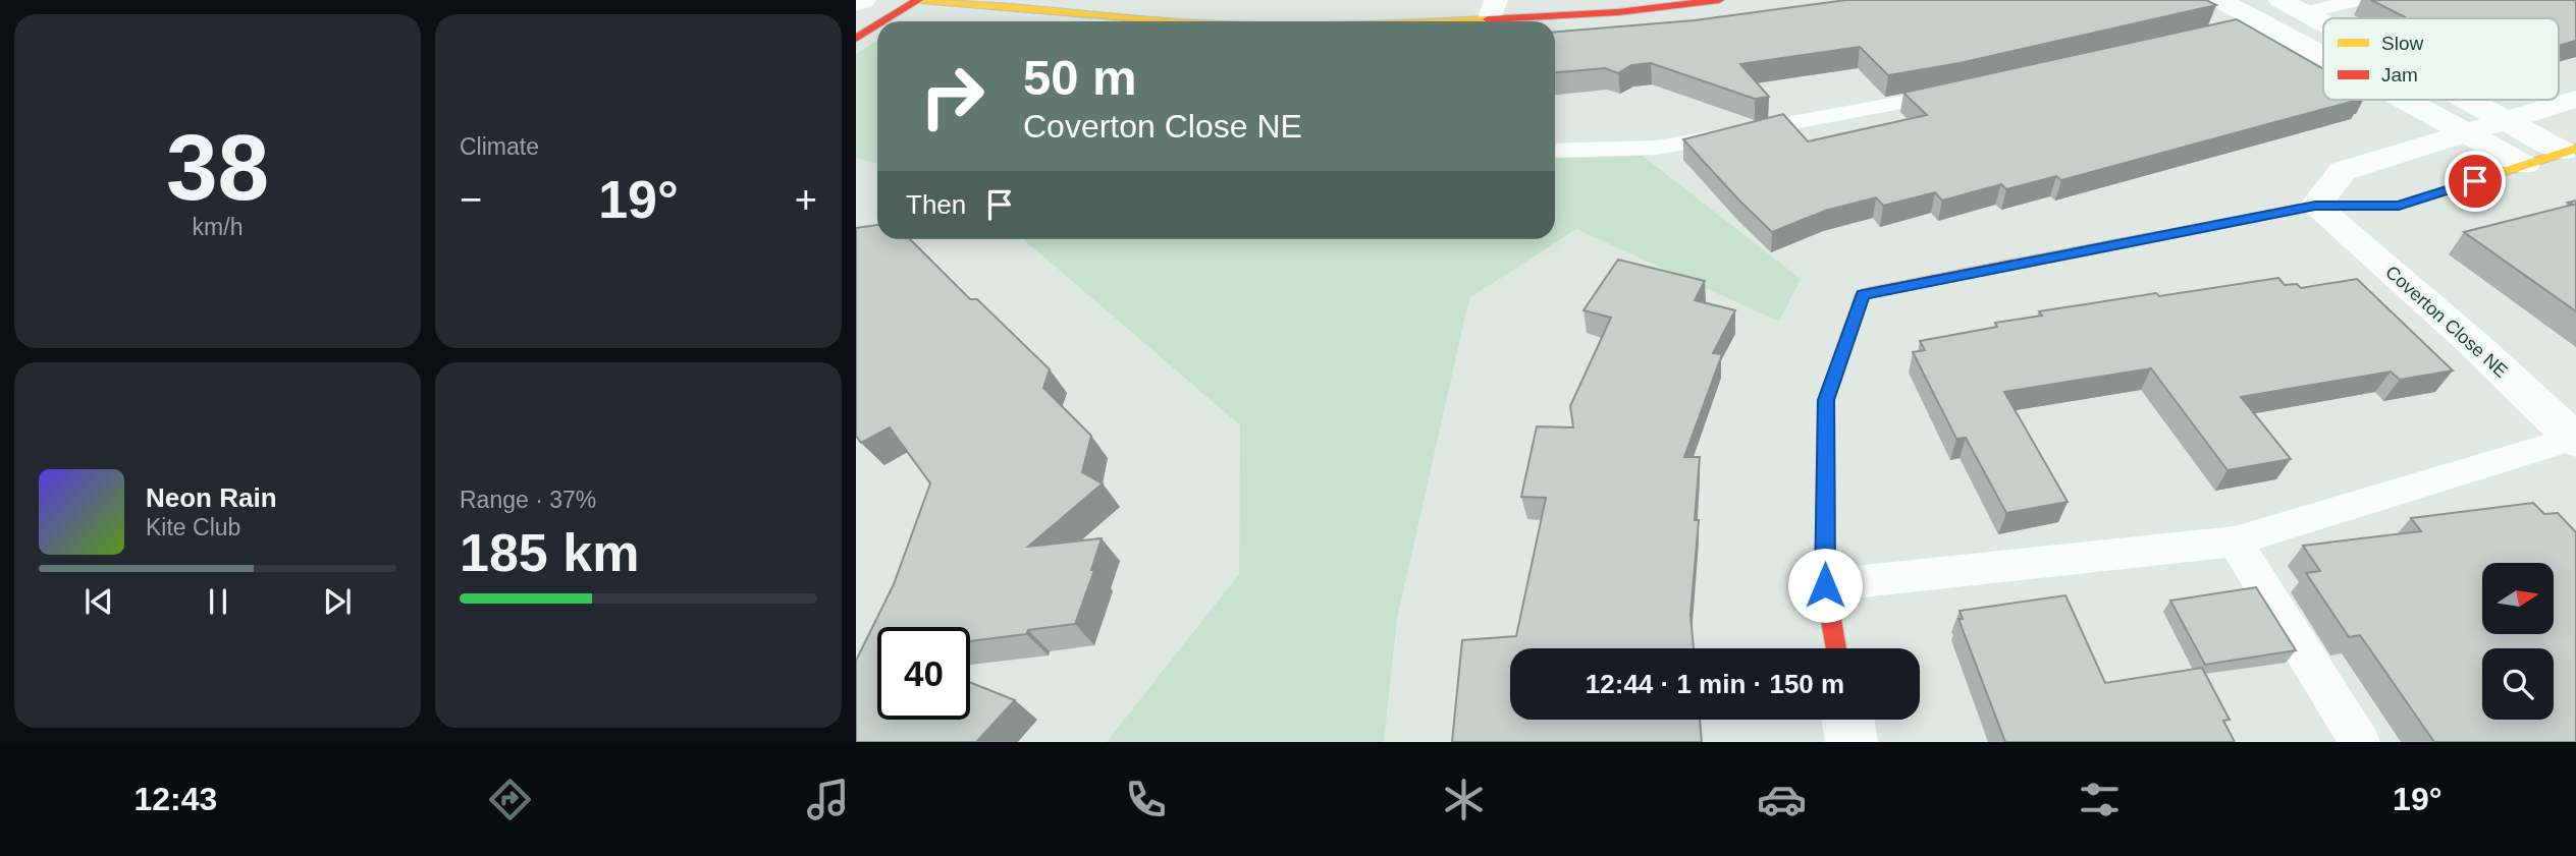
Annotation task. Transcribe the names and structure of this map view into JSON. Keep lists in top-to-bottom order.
{
  "streets": {
    "street": ["Coverton Close NE"]
  },
  "legend": ["Slow", "Jam"],
  "north": "right",
  "page": {
    "tile": [
      ["38", "km/h"],
      "Climate",
      ["Range · 37%", "185 km"]
    ],
    "turn": ["50 m", "Coverton Close NE"],
    "heat": ["−", "19°", "+"],
    "then": "Then",
    "song": ["Neon Rain", "Kite Club"],
    "limit": "40",
    "trip": "12:44 · 1 min · 150 m",
    "tabs": ["12:43", "19°"]
  }
}
